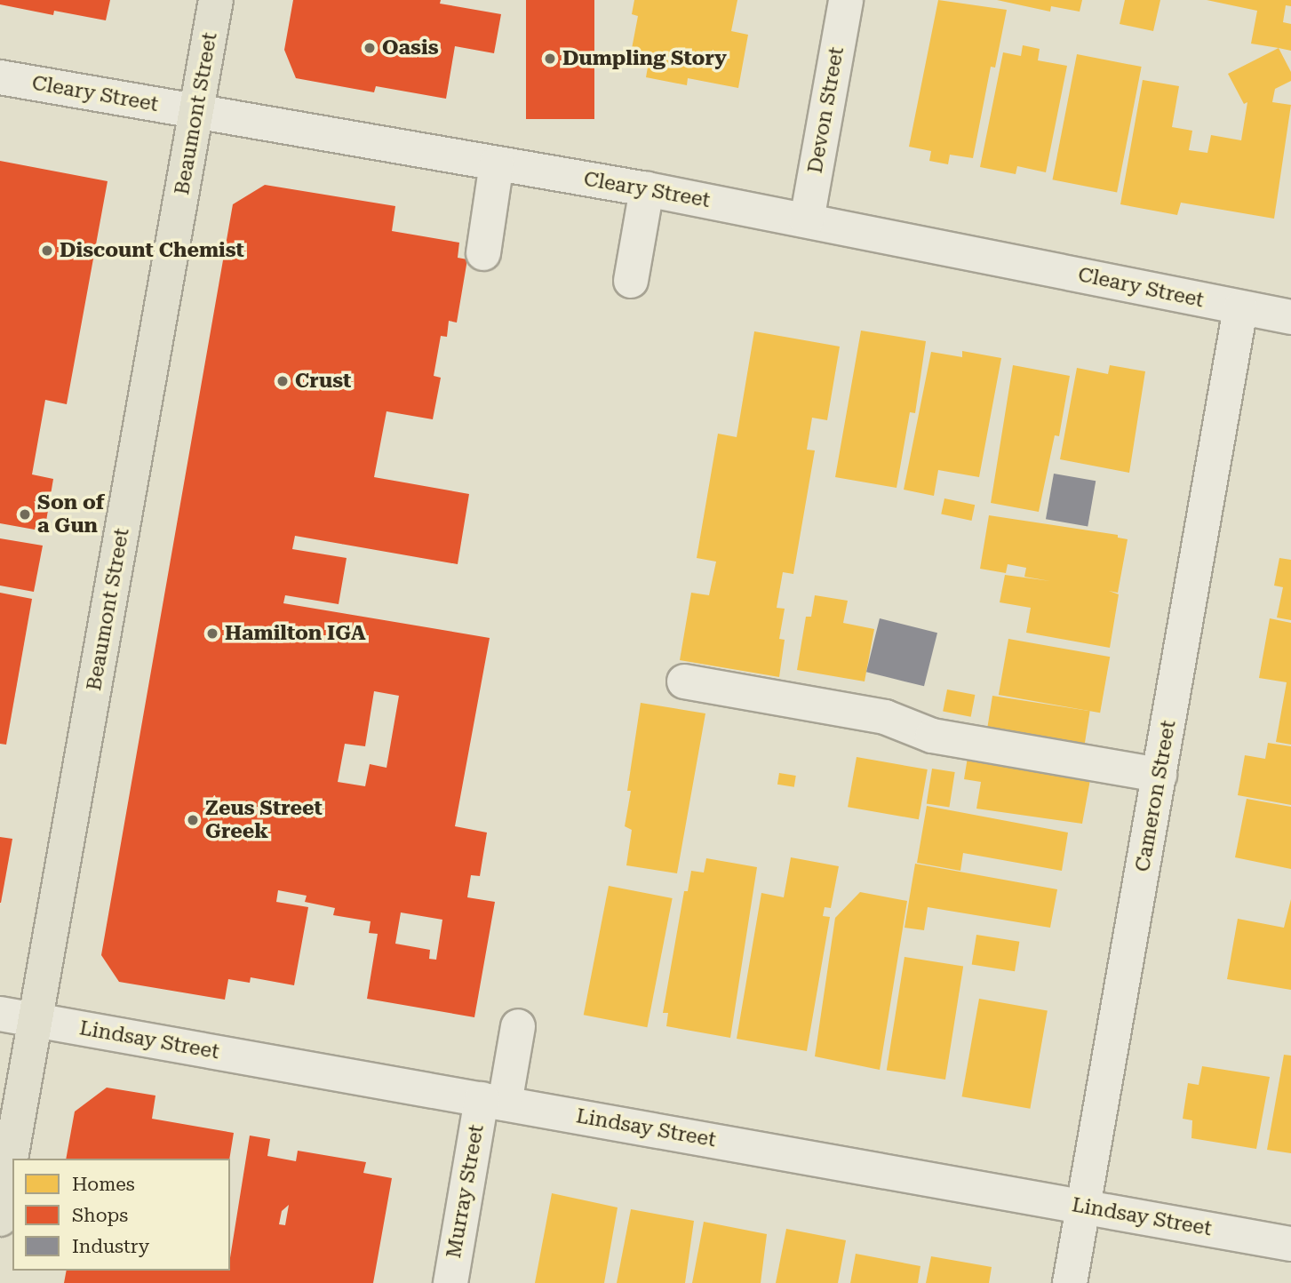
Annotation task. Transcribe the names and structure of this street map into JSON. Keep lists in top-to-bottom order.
{
  "streets": {
    "main road": ["Beaumont Street"],
    "street": [
      "Cleary Street",
      "Devon Street",
      "Cameron Street",
      "Lindsay Street",
      "Murray Street"
    ]
  },
  "crossings": [
    ["Cleary Street", "Devon Street"],
    ["Cleary Street", "Beaumont Street"],
    ["Cleary Street", "Cameron Street"],
    ["Beaumont Street", "Lindsay Street"],
    ["Cameron Street", "Lindsay Street"],
    ["Lindsay Street", "Murray Street"]
  ],
  "places": [
    "Oasis",
    "Dumpling Story",
    "Discount Chemist",
    "Crust",
    "Son of a Gun",
    "Hamilton IGA",
    "Zeus Street Greek"
  ],
  "legend": ["Homes", "Shops", "Industry"]
}
